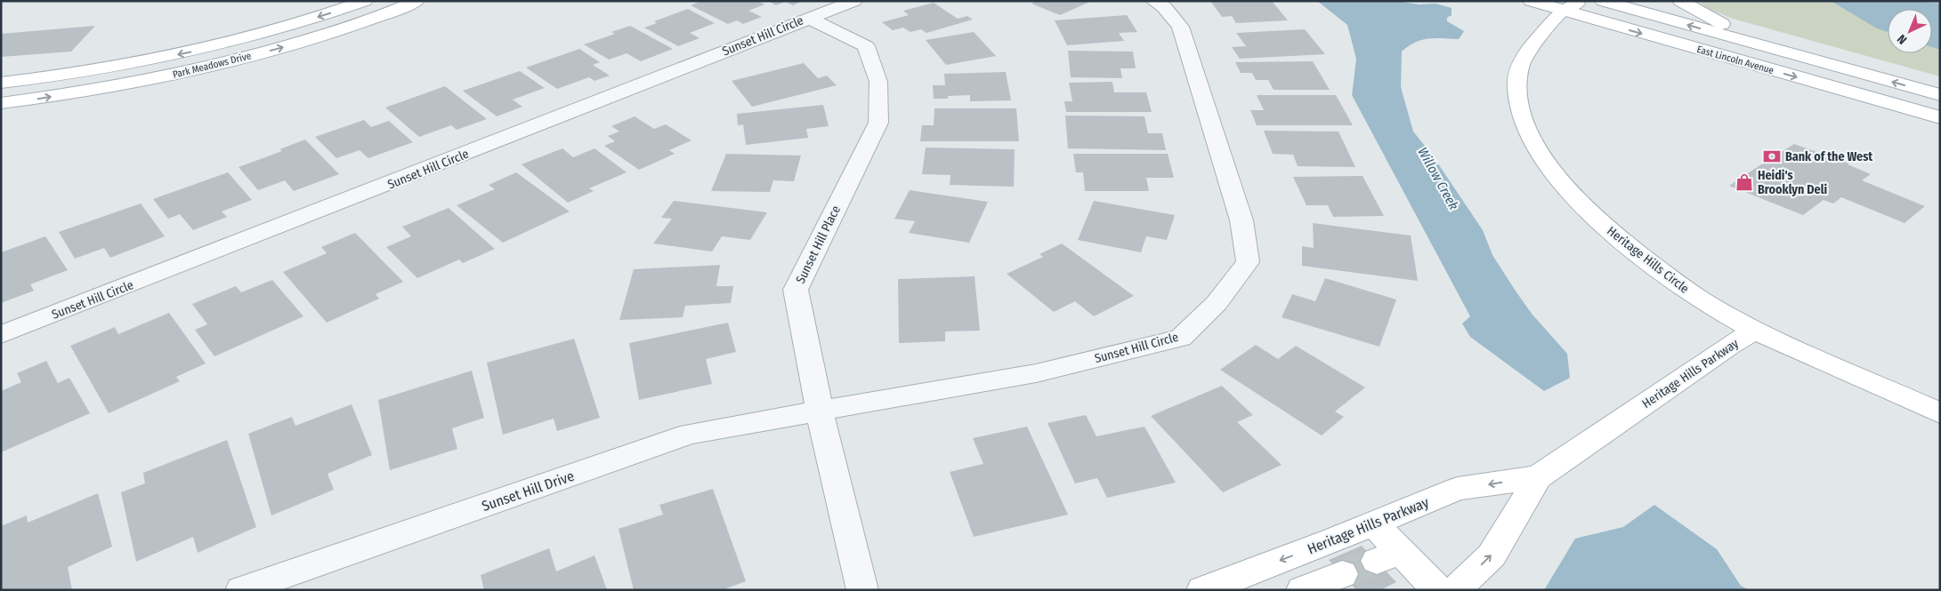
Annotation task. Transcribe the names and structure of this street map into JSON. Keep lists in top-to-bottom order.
{
  "streets": {
    "main road": [
      "East Lincoln Avenue",
      "Park Meadows Drive",
      "Heritage Hills Circle",
      "Heritage Hills Parkway"
    ],
    "street": ["Sunset Hill Circle", "Sunset Hill Place", "Sunset Hill Drive"]
  },
  "crossings": [
    ["Sunset Hill Circle", "Sunset Hill Place"],
    ["Sunset Hill Circle", "Sunset Hill Drive"],
    ["East Lincoln Avenue", "Heritage Hills Circle"],
    ["Sunset Hill Place", "Sunset Hill Drive"],
    ["Heritage Hills Circle", "Heritage Hills Parkway"]
  ],
  "water": ["Willow Creek"],
  "places": {
    "bank": ["Bank of the West"],
    "shop": ["Heidi's Brooklyn Deli"]
  },
  "north": "bottom left"
}
